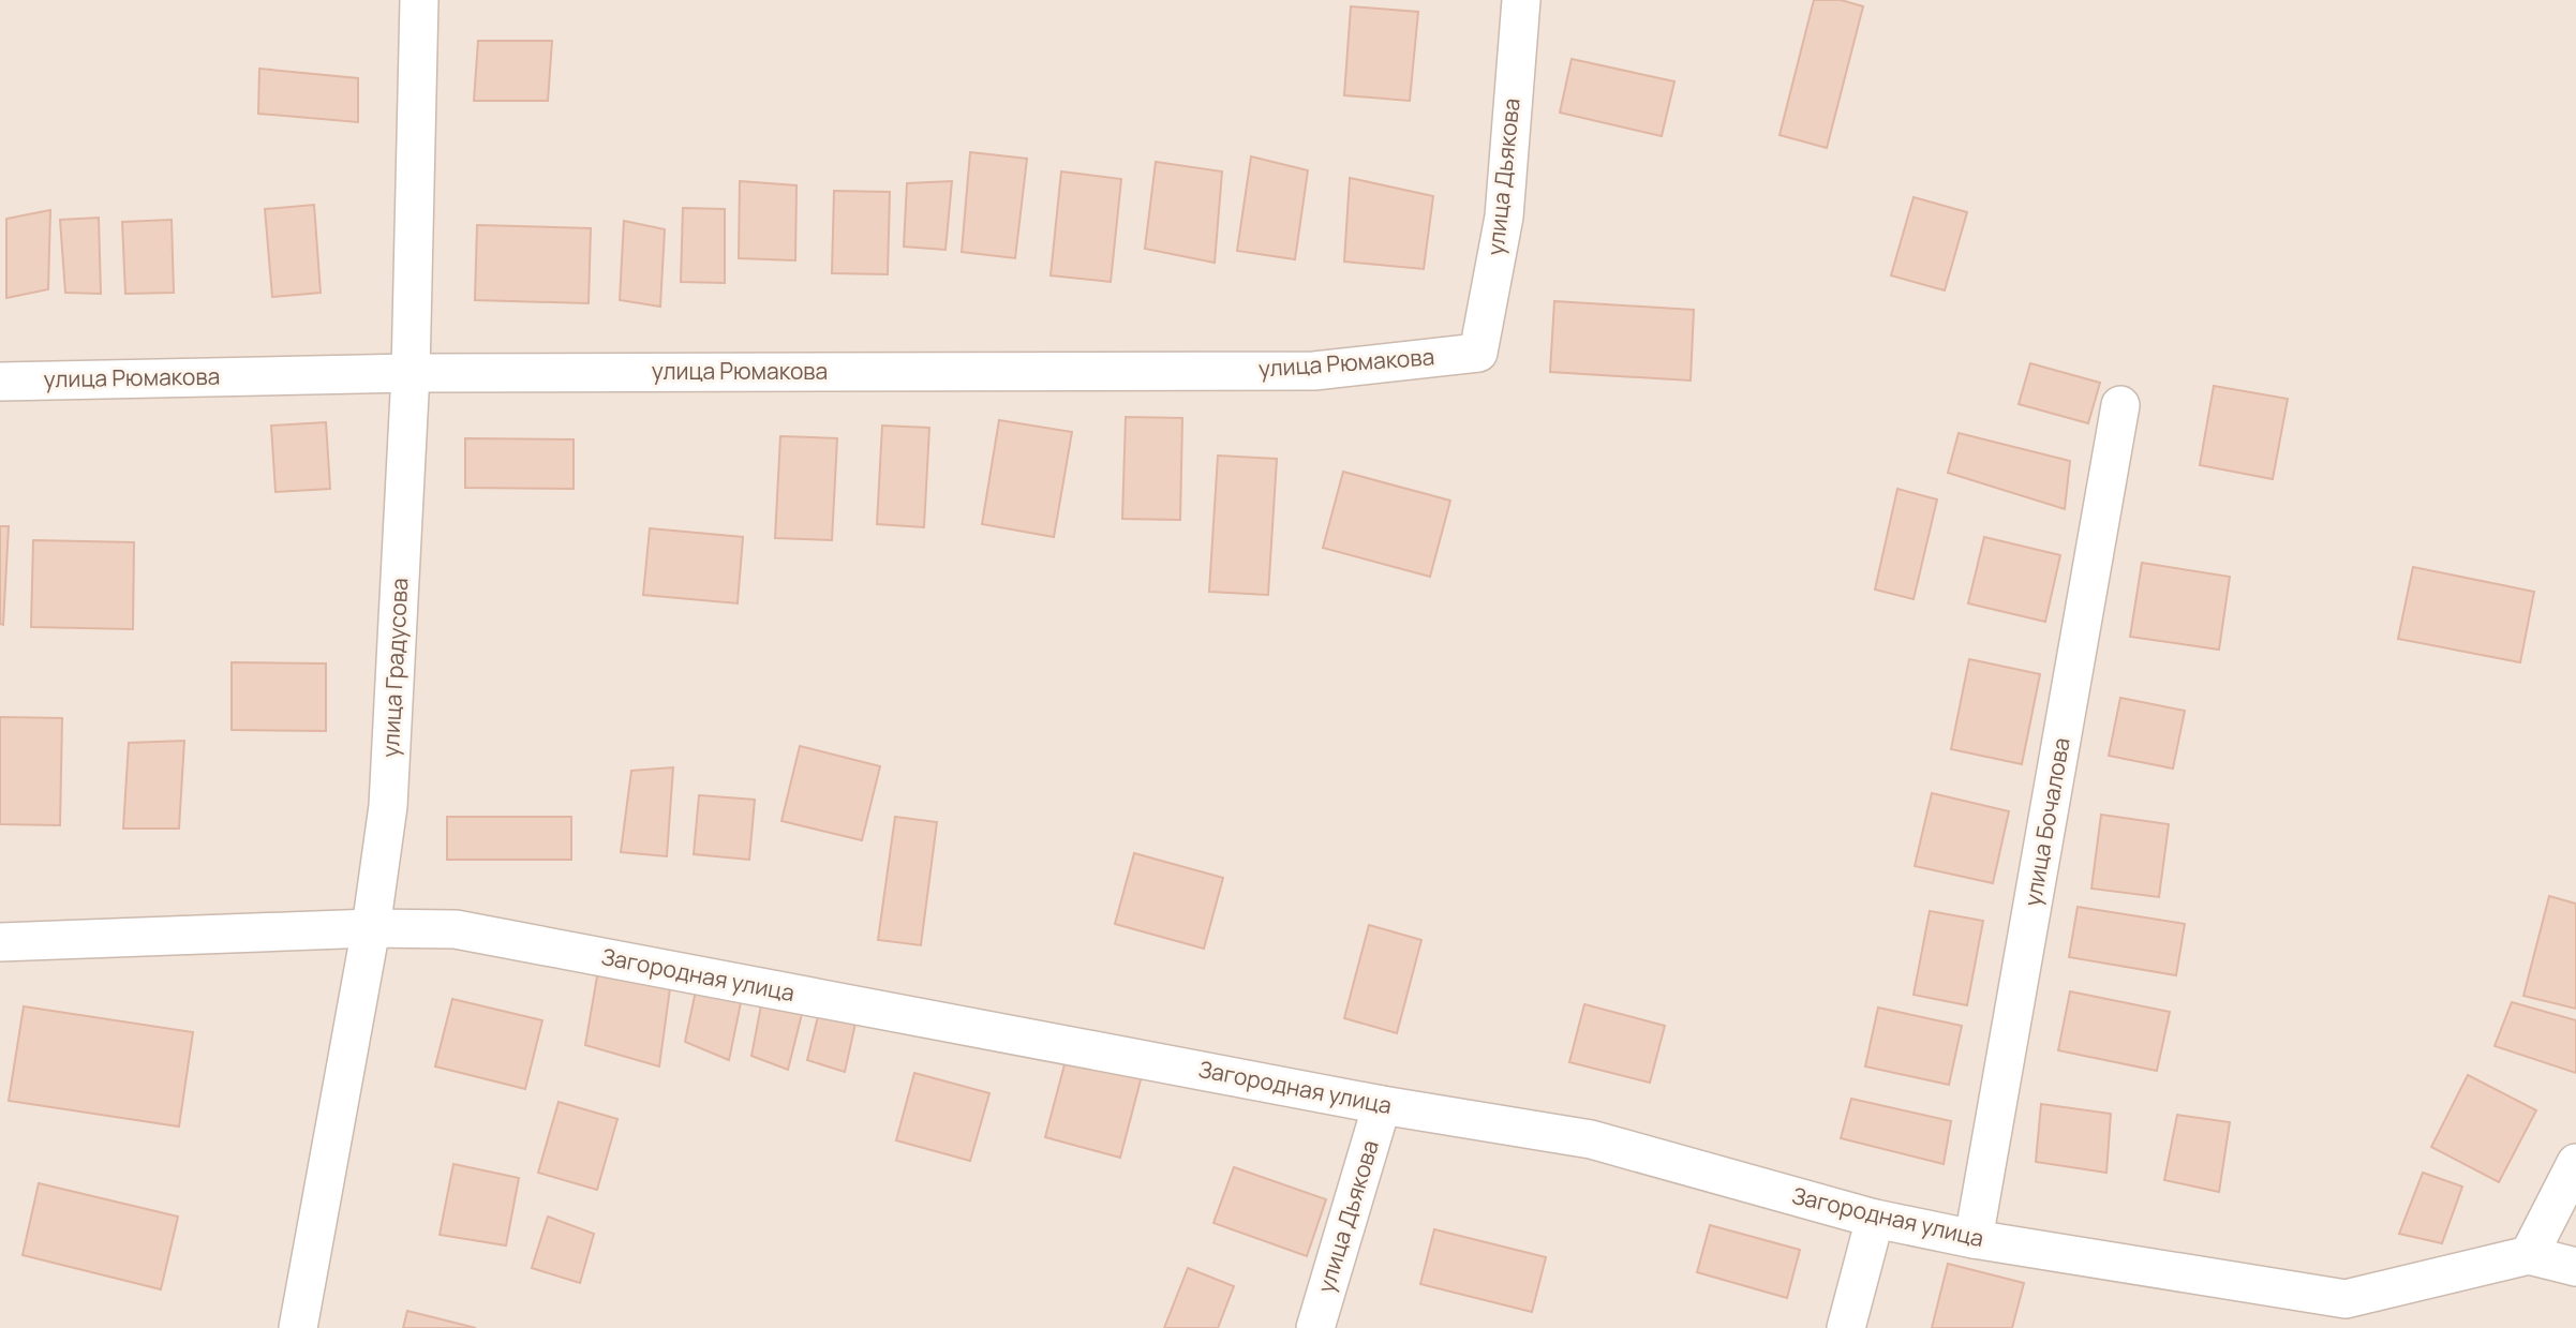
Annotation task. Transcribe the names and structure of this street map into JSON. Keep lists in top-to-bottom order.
{
  "streets": {
    "street": [
      "улица Дьякова",
      "улица Рюмакова",
      "улица Градусова",
      "улица Бочалова",
      "Загородная улица"
    ]
  },
  "crossings": [
    ["улица Дьякова", "улица Рюмакова"],
    ["улица Дьякова", "Загородная улица"],
    ["улица Рюмакова", "улица Градусова"],
    ["улица Градусова", "Загородная улица"],
    ["улица Бочалова", "Загородная улица"]
  ]
}
